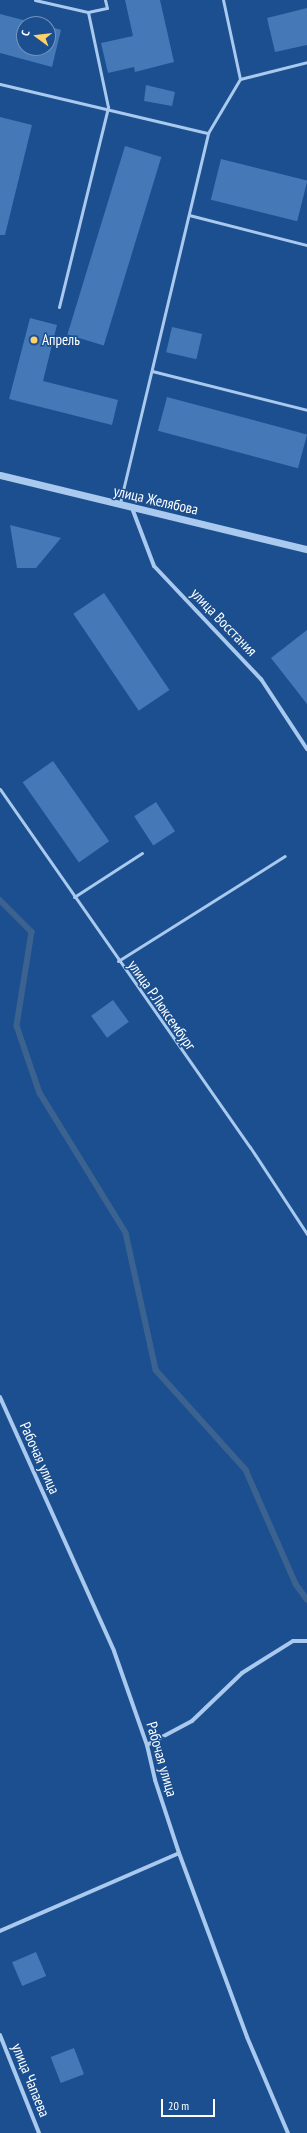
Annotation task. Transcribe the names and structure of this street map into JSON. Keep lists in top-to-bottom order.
{
  "streets": {
    "street": [
      "улица Желябова",
      "улица Восстания",
      "Рабочая улица",
      "улица Чапаева"
    ],
    "lane": ["улица Р.Люксембург"]
  },
  "crossings": [
    ["улица Желябова", "улица Восстания"]
  ],
  "places": ["Апрель"],
  "scale_bar": "20 m",
  "north": "left"
}
